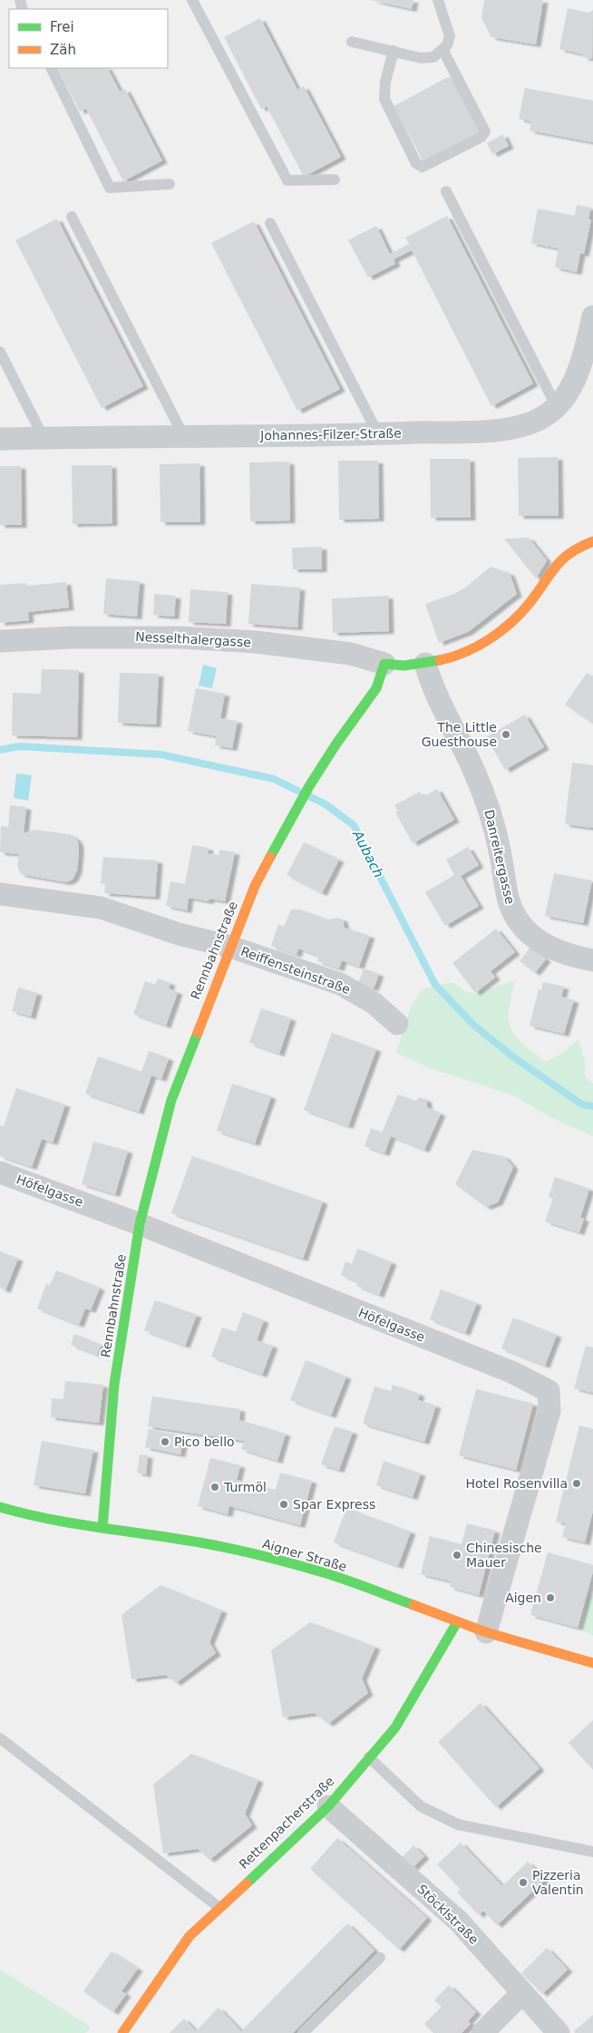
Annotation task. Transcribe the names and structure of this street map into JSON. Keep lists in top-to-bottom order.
{
  "streets": {
    "street": [
      "Johannes-Filzer-Straße",
      "Nesselthalergasse",
      "Danreitergasse",
      "Rennbahnstraße",
      "Reiffensteinstraße",
      "Höfelgasse",
      "Aigner Straße",
      "Rettenpacherstraße",
      "Stöcklstraße"
    ]
  },
  "crossings": [
    ["Nesselthalergasse", "Rennbahnstraße"],
    ["Rennbahnstraße", "Reiffensteinstraße"],
    ["Rennbahnstraße", "Höfelgasse"],
    ["Rennbahnstraße", "Aigner Straße"],
    ["Höfelgasse", "Aigner Straße"],
    ["Aigner Straße", "Rettenpacherstraße"],
    ["Rettenpacherstraße", "Stöcklstraße"]
  ],
  "water": ["Aubach"],
  "places": [
    "The Little Guesthouse",
    "Pico bello",
    "Hotel Rosenvilla",
    "Turmöl",
    "Spar Express",
    "Chinesische Mauer",
    "Aigen",
    "Pizzeria Valentin"
  ],
  "legend": ["Frei", "Zäh"]
}
